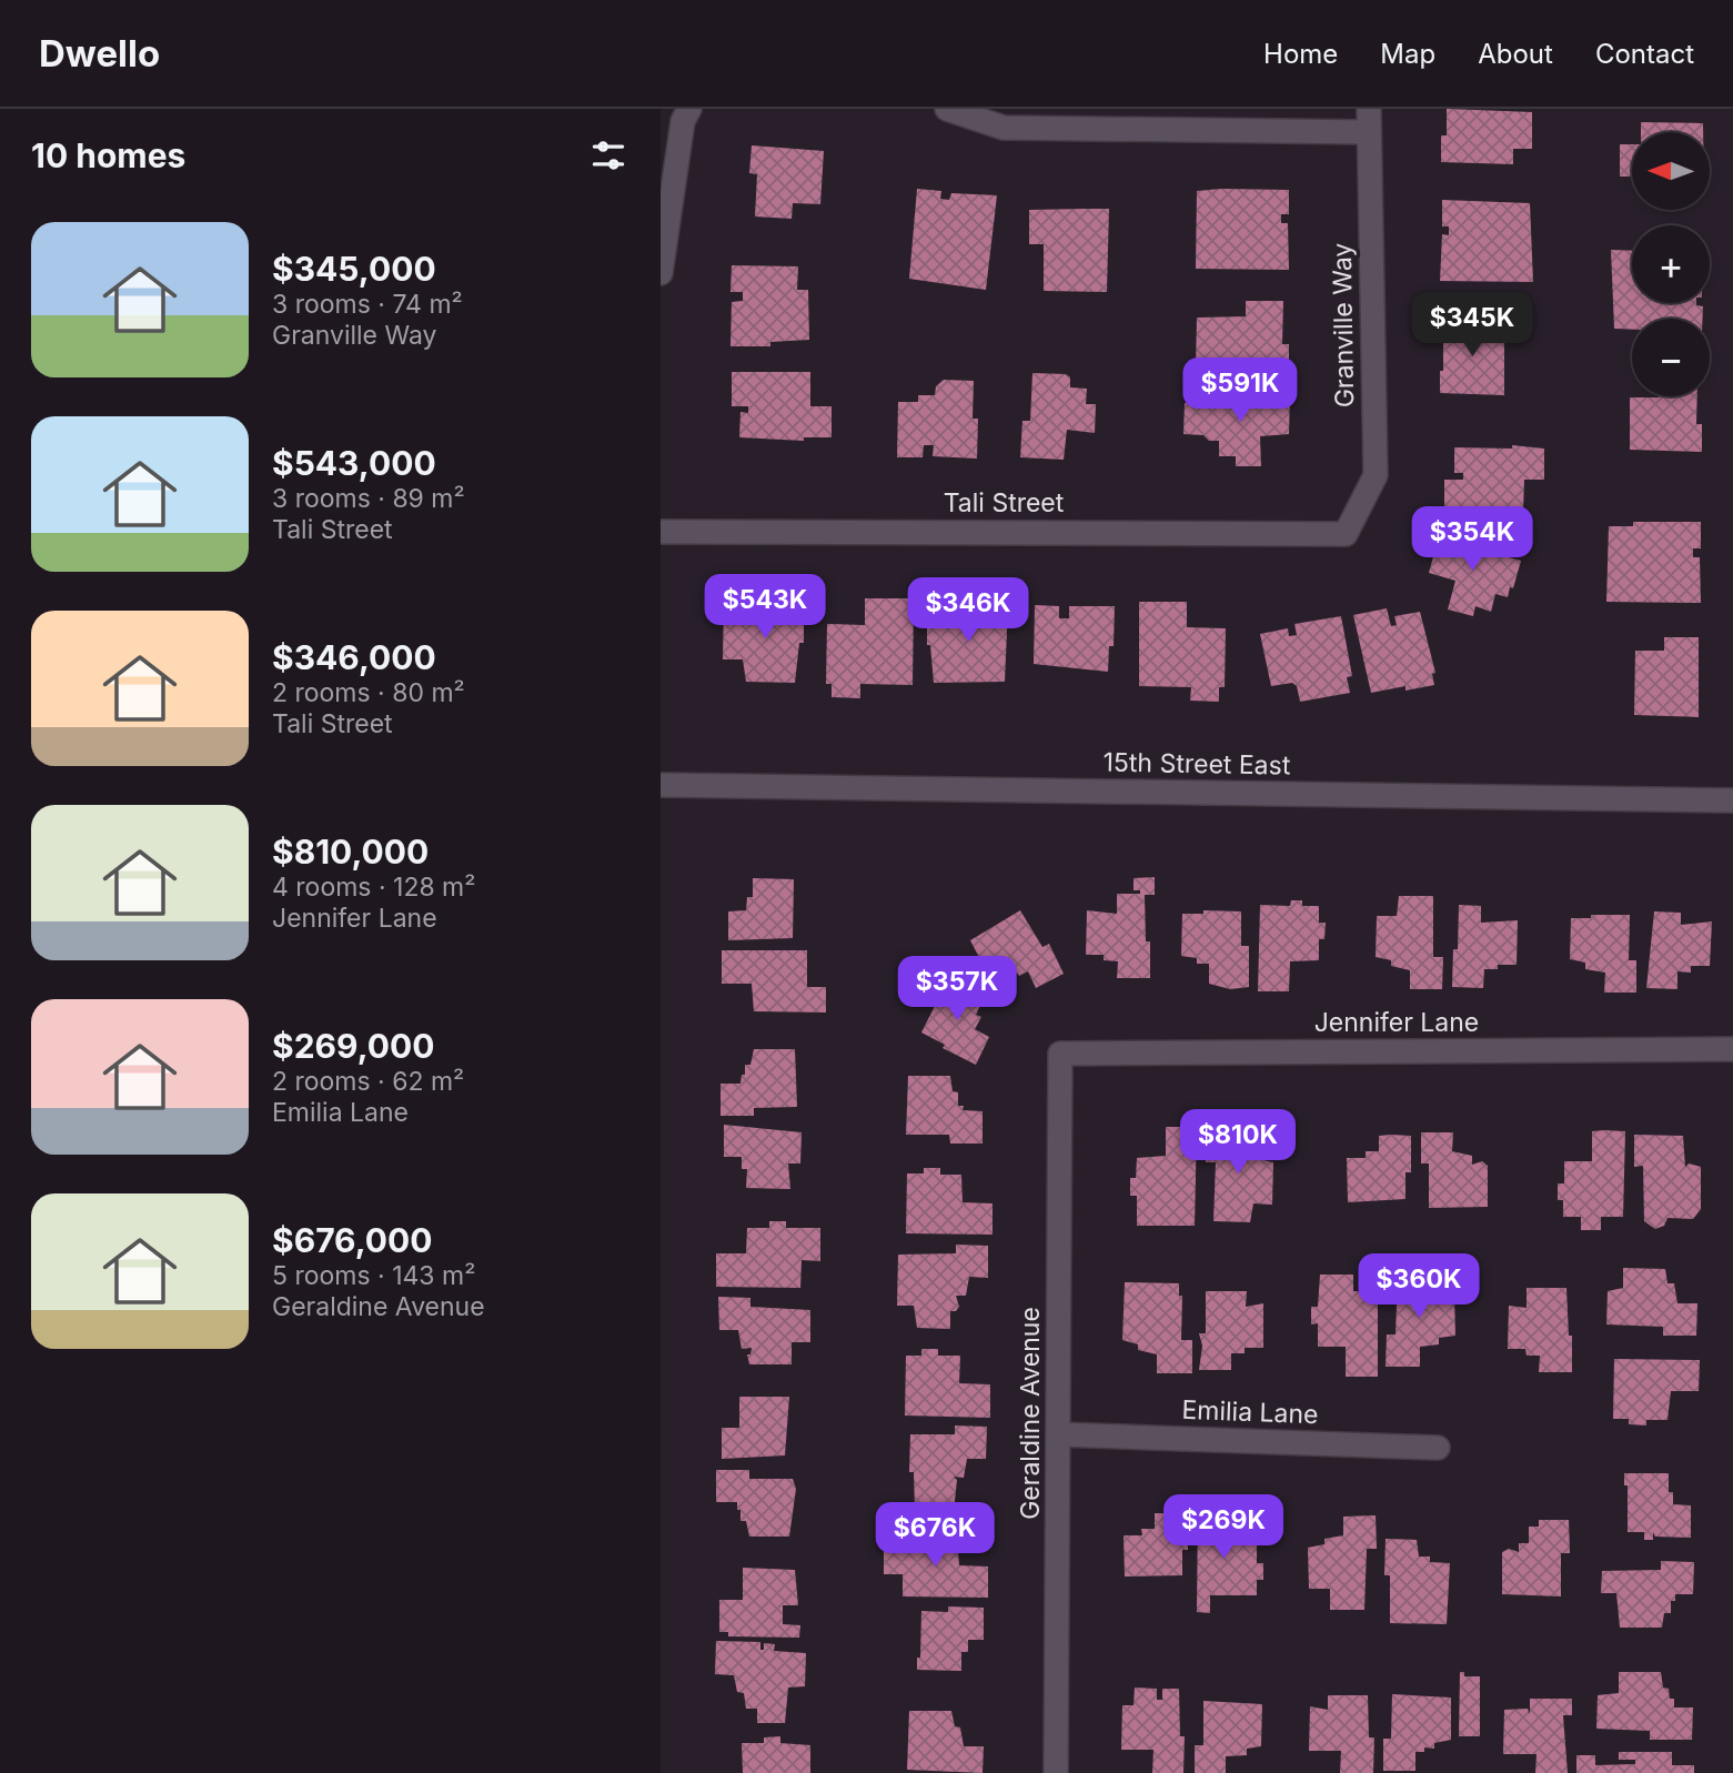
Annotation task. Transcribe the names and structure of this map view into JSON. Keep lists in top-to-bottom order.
{
  "streets": {
    "street": [
      "Granville Way",
      "Tali Street",
      "15th Street East",
      "Jennifer Lane",
      "Emilia Lane",
      "Geraldine Avenue"
    ]
  },
  "crossings": [
    ["Granville Way", "Tali Street"],
    ["Jennifer Lane", "Geraldine Avenue"],
    ["Emilia Lane", "Geraldine Avenue"]
  ],
  "north": "left",
  "page": {
    "header": "Dwello",
    "nav": [
      "Home",
      "Map",
      "About",
      "Contact"
    ],
    "heading": "10 homes",
    "map_buttons": ["+", "−"],
    "list": [
      {
        "name": "$345,000",
        "note": "3 rooms · 74 m² · Granville Way"
      },
      {
        "name": "$543,000",
        "note": "3 rooms · 89 m² · Tali Street"
      },
      {
        "name": "$346,000",
        "note": "2 rooms · 80 m² · Tali Street"
      },
      {
        "name": "$810,000",
        "note": "4 rooms · 128 m² · Jennifer Lane"
      },
      {
        "name": "$269,000",
        "note": "2 rooms · 62 m² · Emilia Lane"
      },
      {
        "name": "$676,000",
        "note": "5 rooms · 143 m² · Geraldine Avenue"
      }
    ],
    "price": [
      "$345K",
      "$591K",
      "$354K",
      "$543K",
      "$346K",
      "$357K",
      "$810K",
      "$360K",
      "$269K",
      "$676K"
    ]
  }
}
